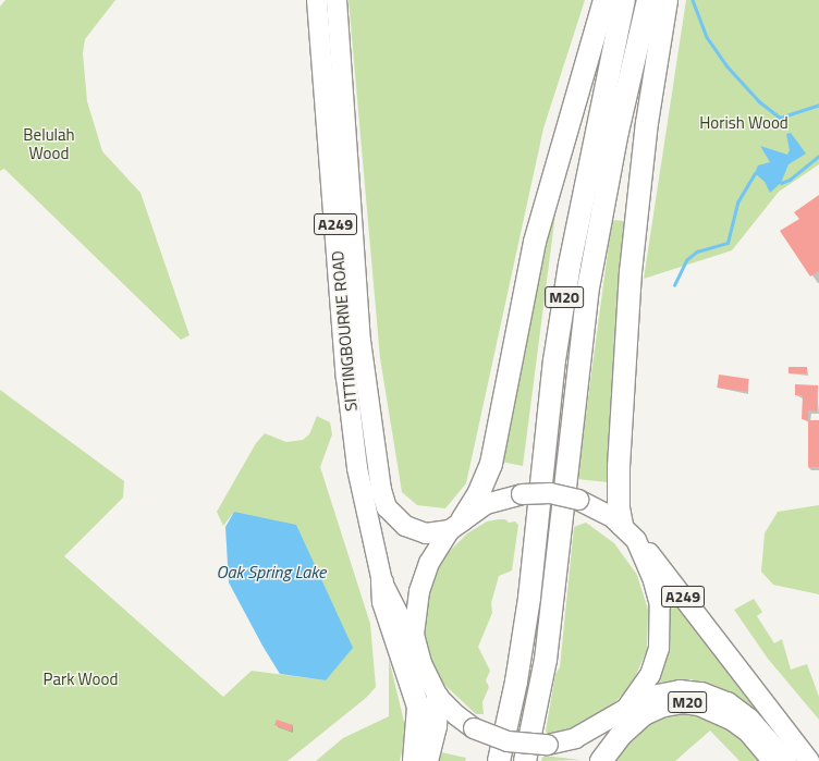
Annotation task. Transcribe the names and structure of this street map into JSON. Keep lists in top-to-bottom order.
{
  "streets": {
    "highway": ["A249", "M20", "SITTINGBOURNE ROAD"]
  },
  "crossings": [
    ["M20", "SITTINGBOURNE ROAD"]
  ],
  "water": ["Oak Spring Lake"],
  "parks": ["Horish Wood", "Belulah Wood", "Park Wood"]
}
